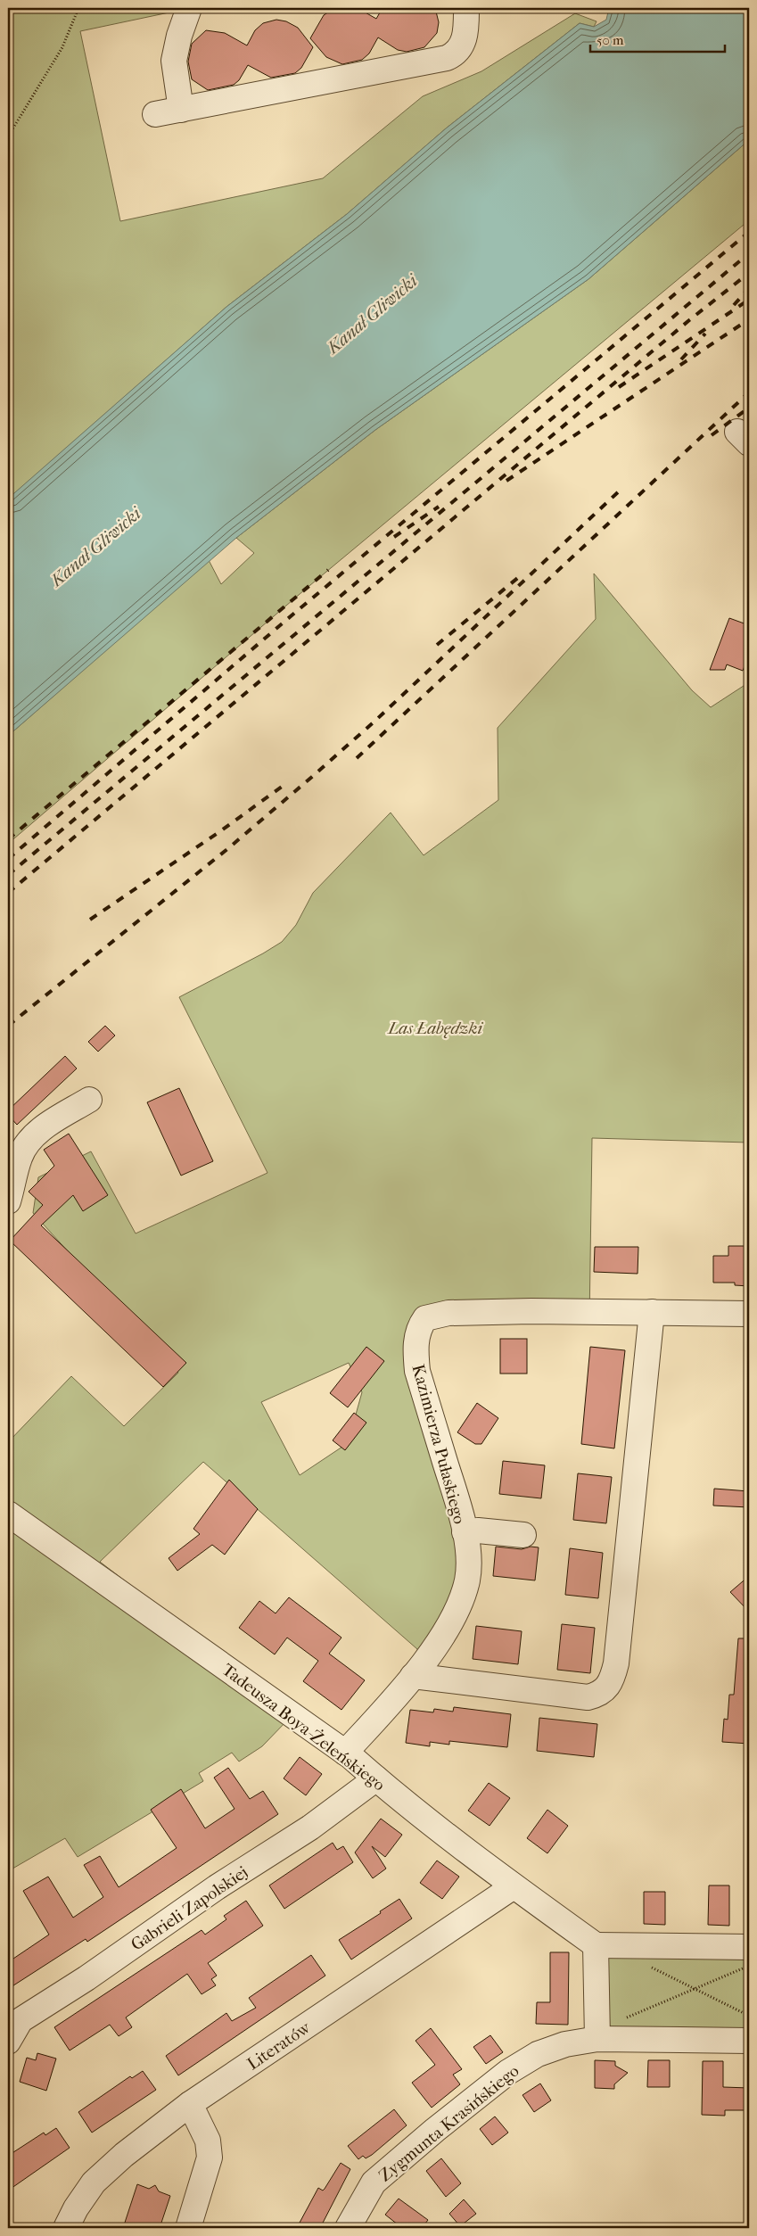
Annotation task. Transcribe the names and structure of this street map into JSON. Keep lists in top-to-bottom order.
{
  "streets": {
    "street": [
      "Kazimierza Pułaskiego",
      "Tadeusza Boya-Żeleńskiego",
      "Gabrieli Zapolskiej",
      "Literatów",
      "Zygmunta Krasińskiego"
    ]
  },
  "crossings": [
    ["Kazimierza Pułaskiego", "Tadeusza Boya-Żeleńskiego"],
    ["Tadeusza Boya-Żeleńskiego", "Gabrieli Zapolskiej"],
    ["Tadeusza Boya-Żeleńskiego", "Literatów"]
  ],
  "water": ["Kanał Gliwicki"],
  "parks": ["Las Łabędzki"],
  "scale_bar": "50 m"
}
